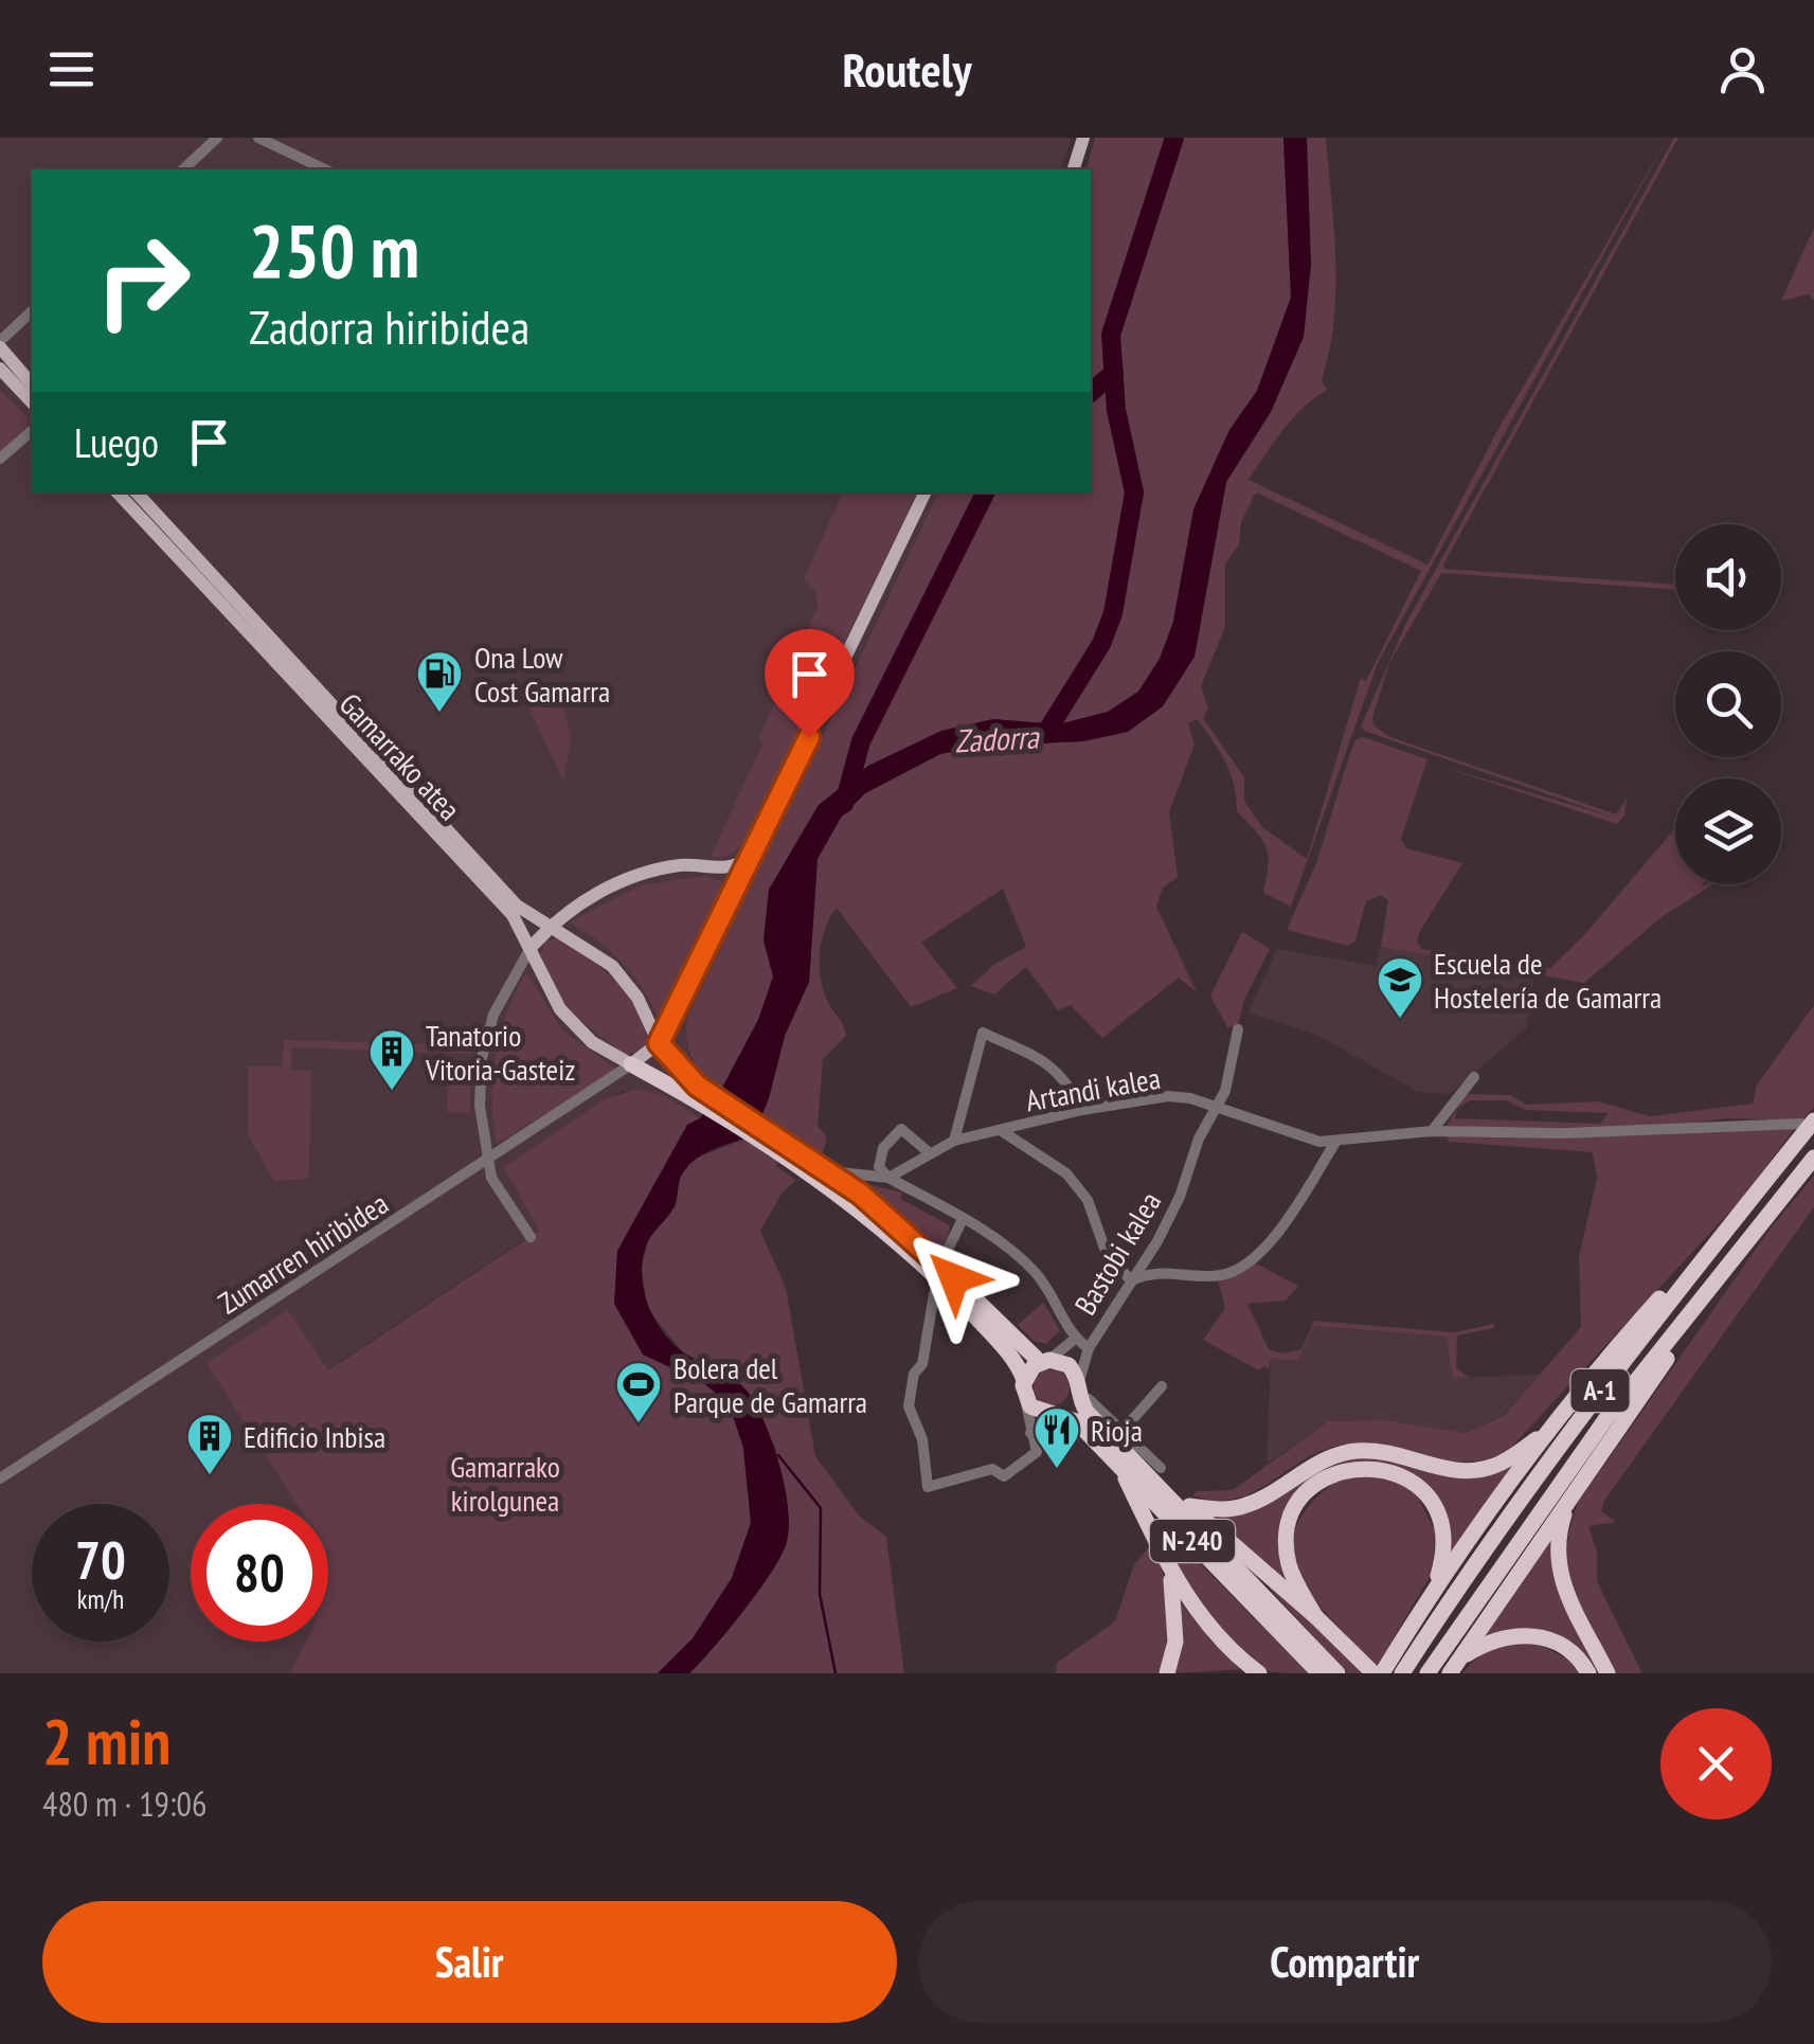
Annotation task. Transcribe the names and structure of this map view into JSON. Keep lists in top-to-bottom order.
{
  "streets": {
    "highway": ["A-1", "N-240"],
    "main road": ["Gamarrako atea"],
    "street": ["Artandi kalea", "Zumarren hiribidea", "Bastobi kalea"]
  },
  "crossings": [
    ["Gamarrako atea", "Zumarren hiribidea"],
    ["Gamarrako atea", "N-240"],
    ["Artandi kalea", "Bastobi kalea"],
    ["Artandi kalea", "A-1"],
    ["Zumarren hiribidea", "N-240"],
    ["Bastobi kalea", "N-240"]
  ],
  "water": ["Zadorra"],
  "parks": ["Gamarrako kirolgunea"],
  "places": {
    "fuel station": ["Ona Low Cost Gamarra"],
    "school or university": ["Escuela de Hostelería de Gamarra"],
    "building": ["Tanatorio Vitoria-Gasteiz", "Edificio Inbisa"],
    "sports": ["Bolera del Parque de Gamarra"],
    "restaurant": ["Rioja"]
  },
  "page": {
    "header": "Routely",
    "turn": ["250 m", "Zadorra hiribidea"],
    "then": "Luego",
    "speed": "70 km/h",
    "limit": "80",
    "heading": ["2 min", "480 m · 19:06"],
    "buttons": ["Salir", "Compartir"]
  }
}
